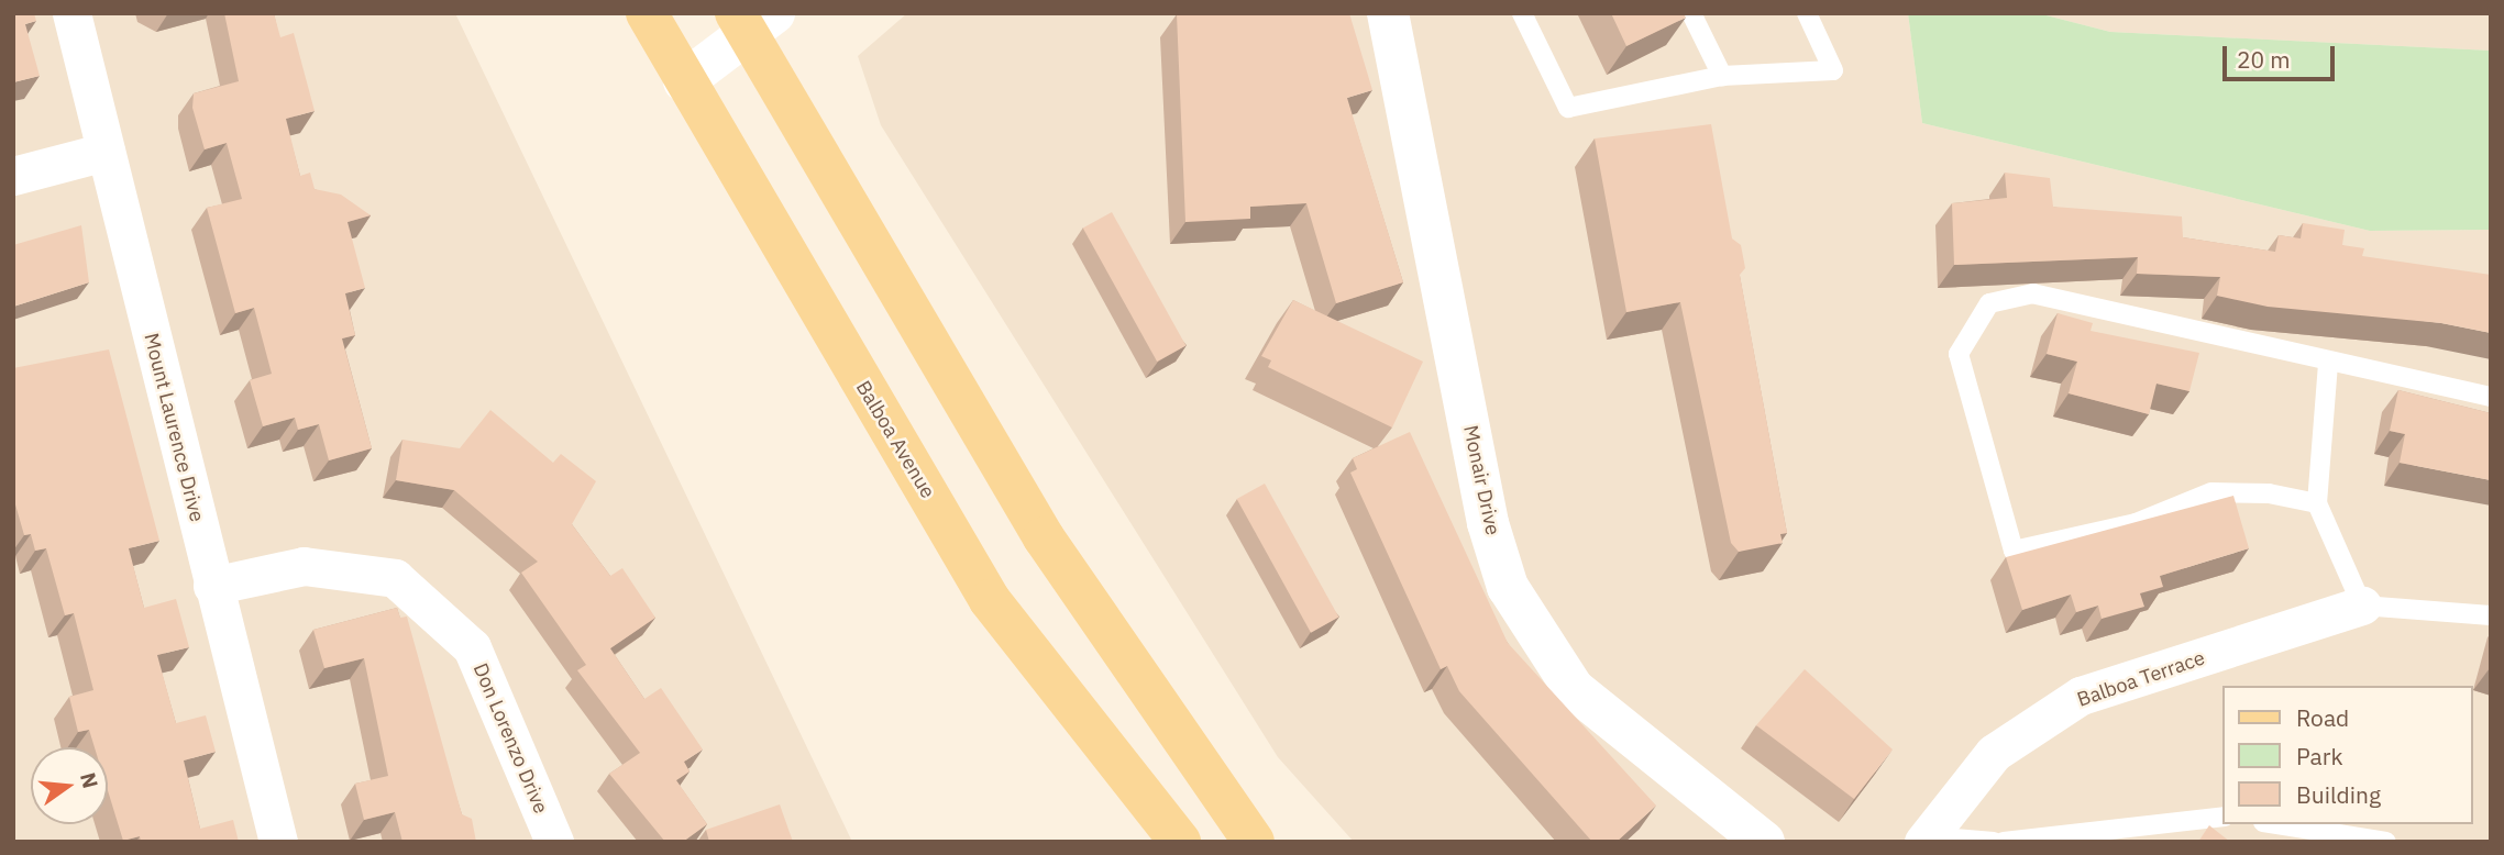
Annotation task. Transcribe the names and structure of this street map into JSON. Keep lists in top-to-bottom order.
{
  "streets": {
    "main road": ["Balboa Avenue"],
    "street": [
      "Mount Laurence Drive",
      "Monair Drive",
      "Balboa Terrace",
      "Don Lorenzo Drive"
    ]
  },
  "crossings": [
    ["Mount Laurence Drive", "Don Lorenzo Drive"]
  ],
  "legend": ["Road", "Park", "Building"],
  "scale_bar": "20 m",
  "north": "right"
}
